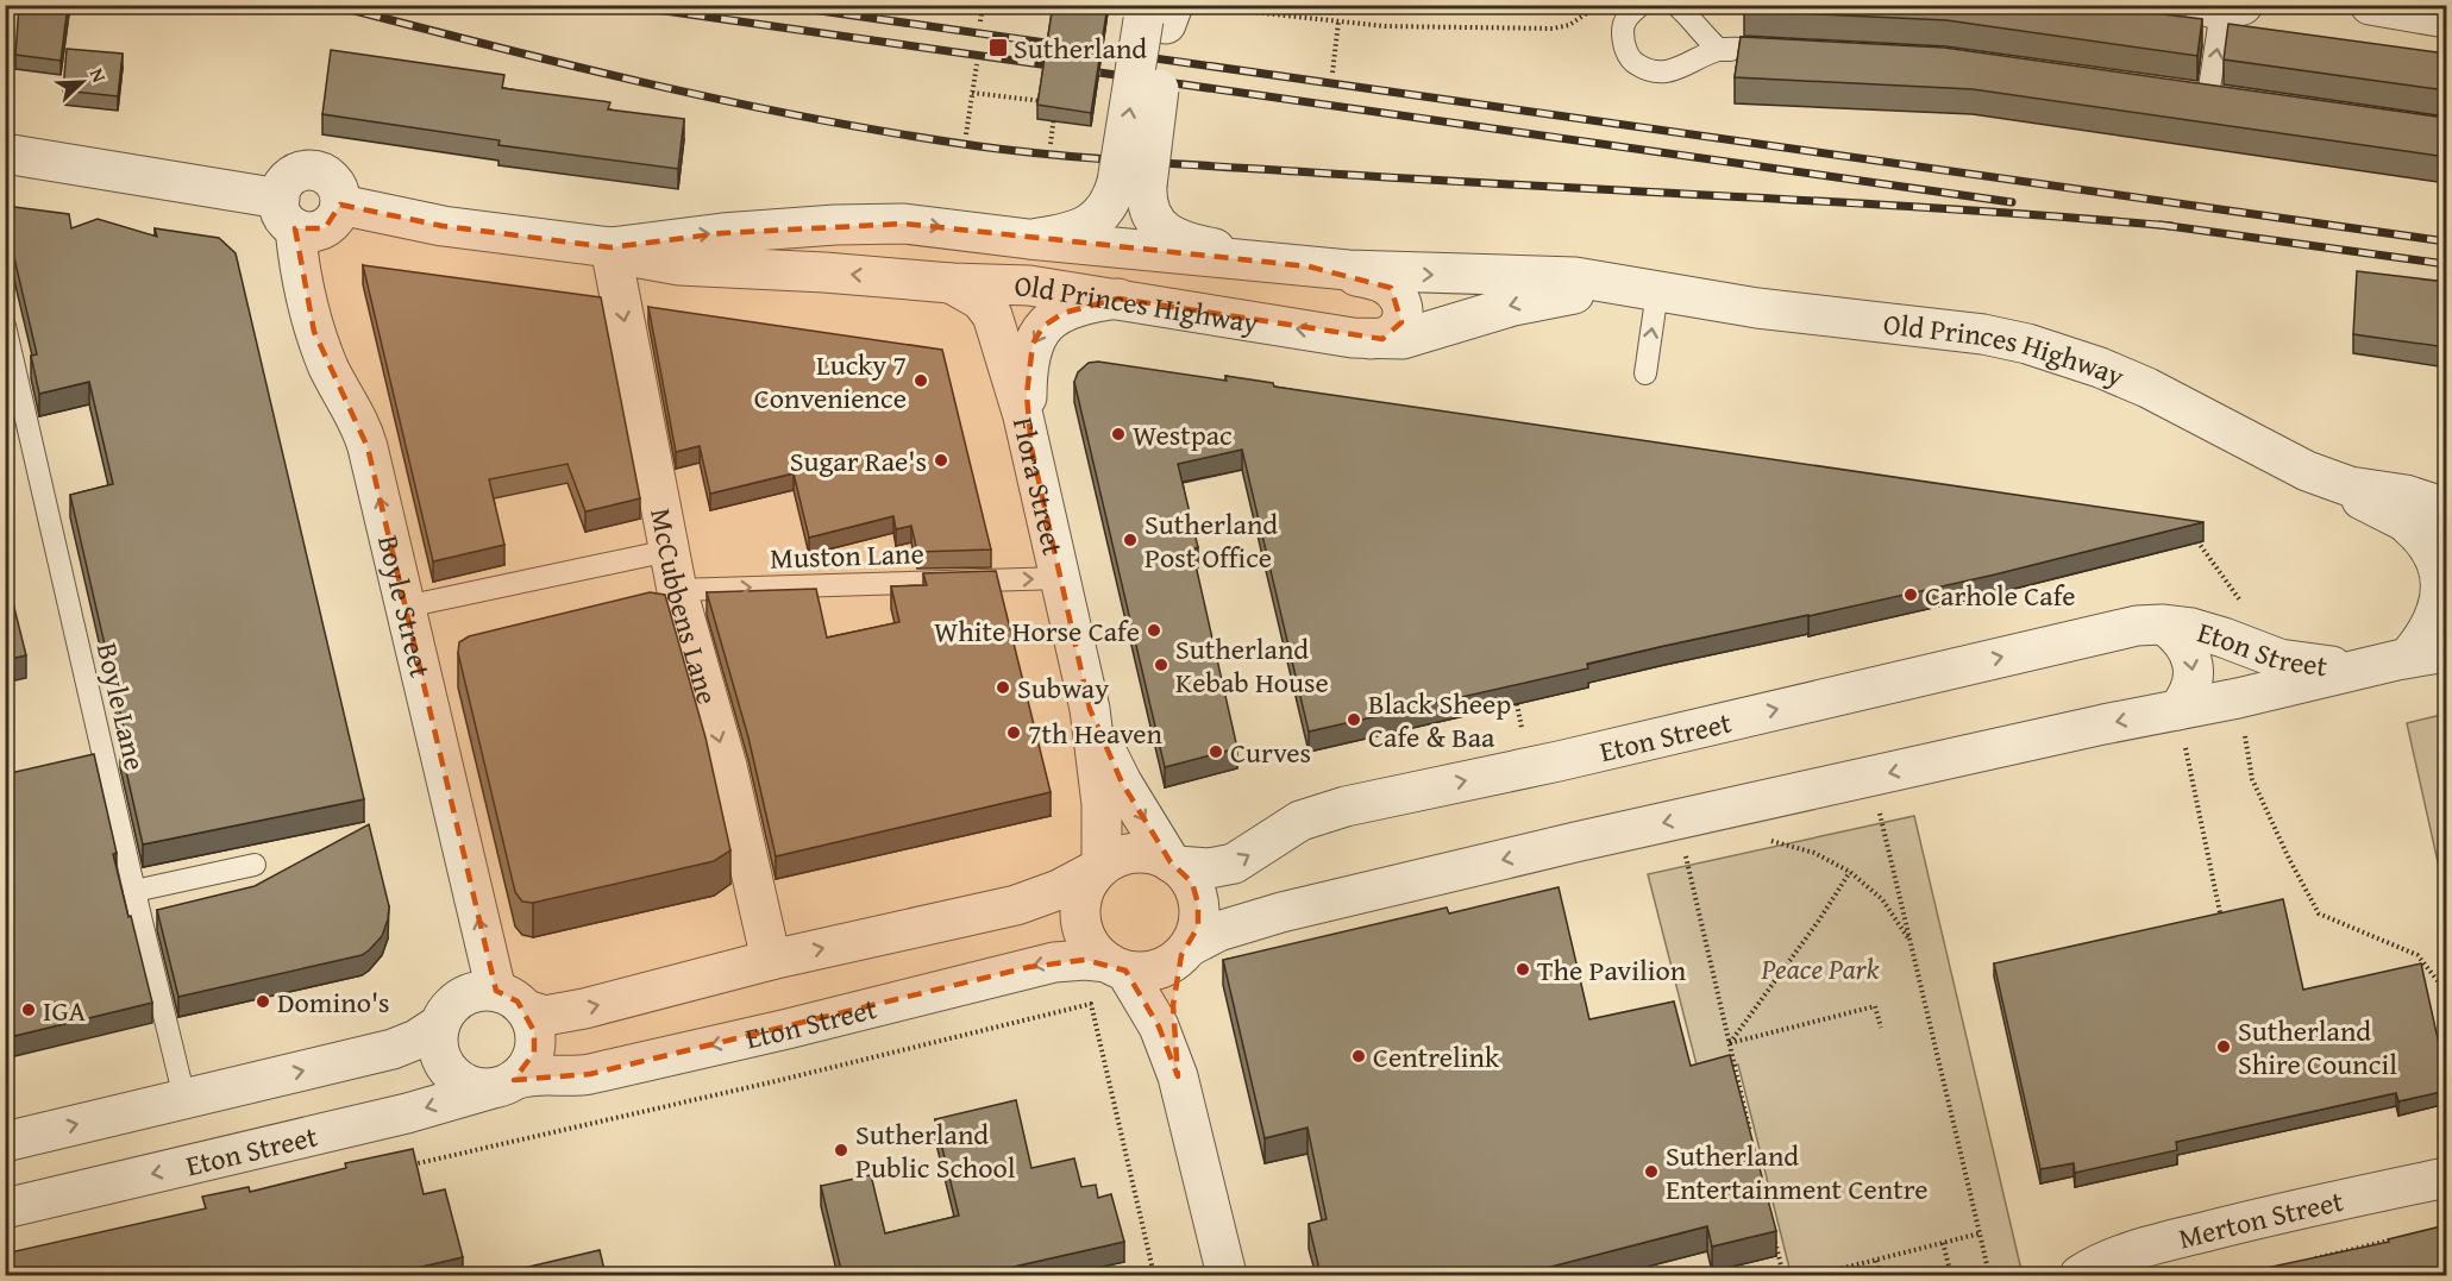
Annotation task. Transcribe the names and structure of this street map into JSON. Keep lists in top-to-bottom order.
{
  "streets": {
    "street": [
      "Old Princes Highway",
      "Flora Street",
      "Boyle Street",
      "McCubbens Lane",
      "Eton Street",
      "Merton Street"
    ],
    "lane": ["Muston Lane", "Boyle Lane"]
  },
  "crossings": [
    ["Old Princes Highway", "Flora Street"],
    ["Old Princes Highway", "Boyle Street"],
    ["Old Princes Highway", "McCubbens Lane"],
    ["Flora Street", "Muston Lane"],
    ["Flora Street", "Eton Street"],
    ["Muston Lane", "McCubbens Lane"],
    ["Boyle Street", "Eton Street"]
  ],
  "one_way": ["Muston Lane", "Boyle Street", "McCubbens Lane"],
  "parks": ["Peace Park"],
  "places": {
    "transit": ["Sutherland"],
    "other": [
      "Lucky 7 Convenience",
      "Westpac",
      "Sugar Rae's",
      "Sutherland Post Office",
      "Carhole Cafe",
      "White Horse Cafe",
      "Sutherland Kebab House",
      "Subway",
      "Black Sheep Cafe & Baa",
      "7th Heaven",
      "Curves",
      "The Pavilion",
      "Domino's",
      "IGA",
      "Sutherland Shire Council",
      "Centrelink",
      "Sutherland Public School",
      "Sutherland Entertainment Centre"
    ]
  },
  "north": "top right"
}
